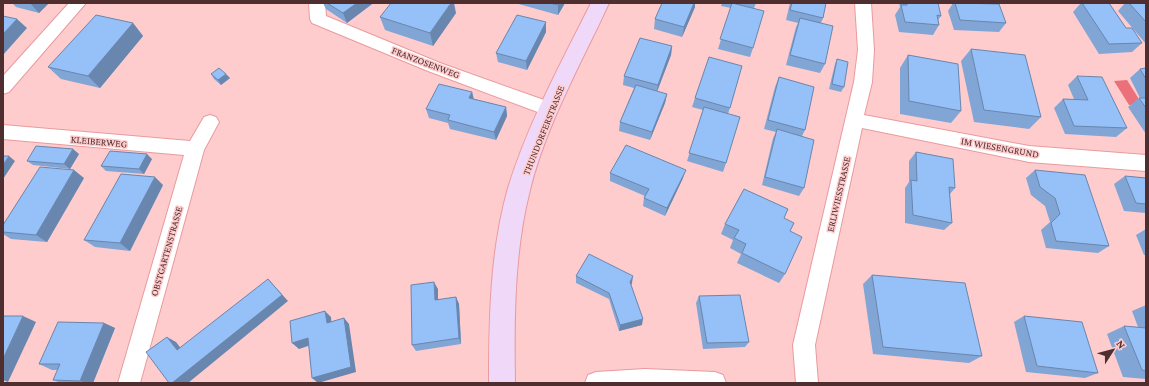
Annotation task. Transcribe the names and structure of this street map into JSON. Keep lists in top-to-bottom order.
{
  "streets": {
    "street": [
      "FRANZOSENWEG",
      "THUNDORFERSTRASSE",
      "KLEIBERWEG",
      "IM WIESENGRUND",
      "ERLIWIESSTRASSE",
      "OBSTGARTENSTRASSE"
    ]
  },
  "crossings": [
    ["FRANZOSENWEG", "THUNDORFERSTRASSE"],
    ["KLEIBERWEG", "OBSTGARTENSTRASSE"],
    ["IM WIESENGRUND", "ERLIWIESSTRASSE"]
  ],
  "north": "top right"
}
